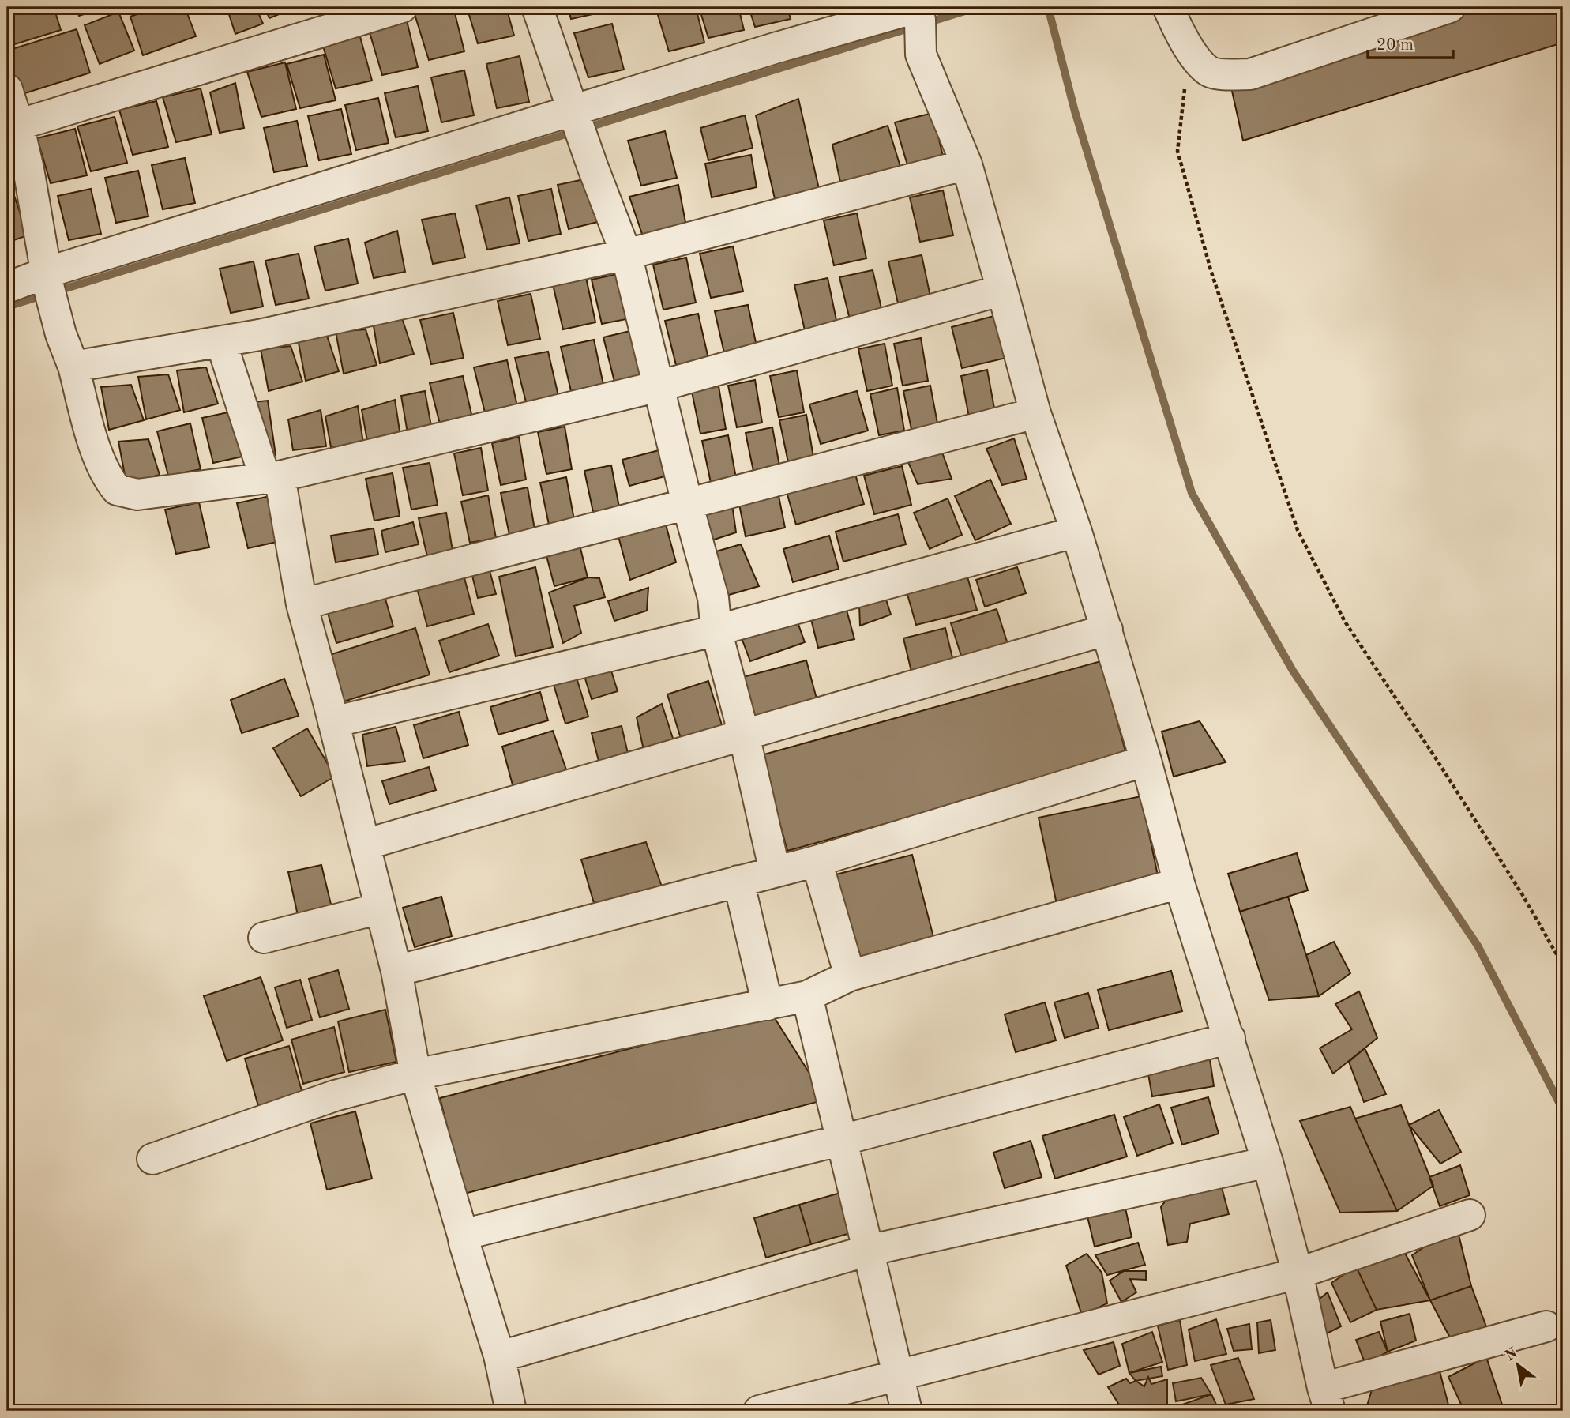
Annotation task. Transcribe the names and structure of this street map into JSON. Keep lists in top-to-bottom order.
{
  "scale_bar": "20 m",
  "north": "top left"
}
